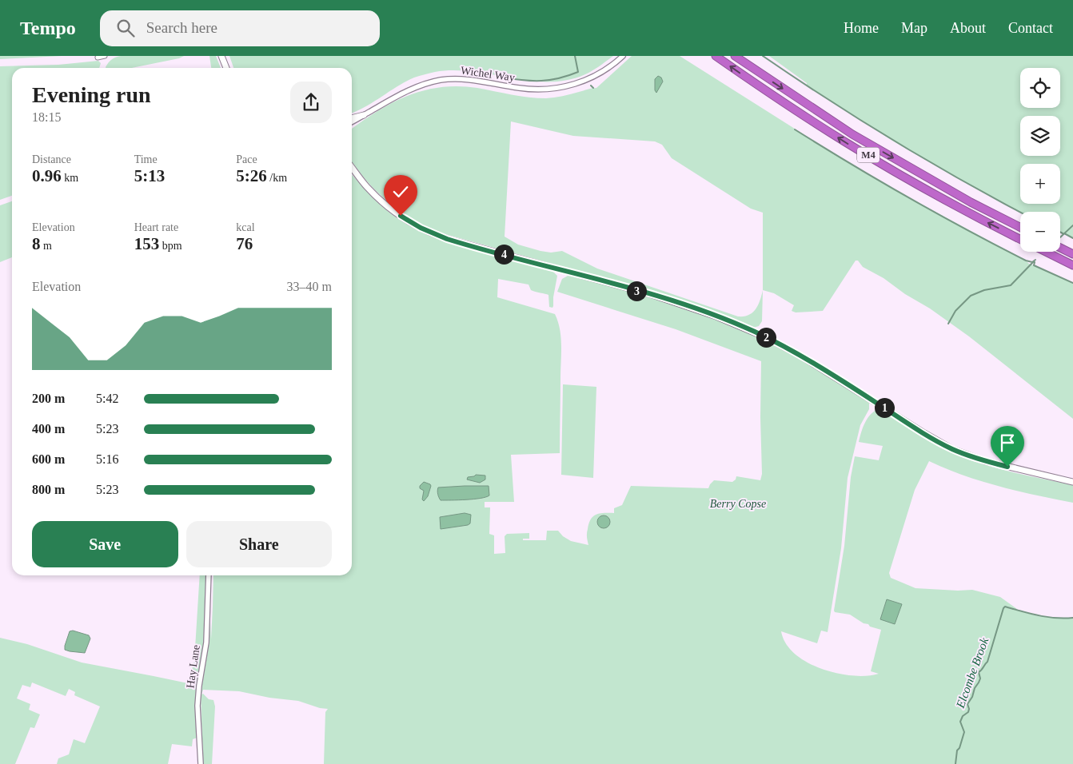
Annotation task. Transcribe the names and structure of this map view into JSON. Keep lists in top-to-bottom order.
{
  "streets": {
    "highway": ["M4"],
    "street": ["Wichel Way", "Hay Lane"]
  },
  "water": ["Elcombe Brook"],
  "parks": ["Berry Copse"],
  "page": {
    "header": "Tempo",
    "search": "Search here",
    "nav": [
      "Home",
      "Map",
      "About",
      "Contact"
    ],
    "map_buttons": ["+", "−"],
    "heading": ["Evening run", "18:15"],
    "stats": [
      ["Distance", "0.96 km"],
      ["Time", "5:13"],
      ["Pace", "5:26 /km"],
      ["Elevation", "8 m"],
      ["Heart rate", "153 bpm"],
      ["kcal", "76"]
    ],
    "pins": [
      "4",
      "3",
      "2",
      "1"
    ],
    "chart": ["Elevation", "33–40 m"],
    "list": [
      {
        "name": "200 m",
        "note": "5:42"
      },
      {
        "name": "400 m",
        "note": "5:23"
      },
      {
        "name": "600 m",
        "note": "5:16"
      },
      {
        "name": "800 m",
        "note": "5:23"
      }
    ],
    "buttons": ["Save", "Share"]
  }
}
